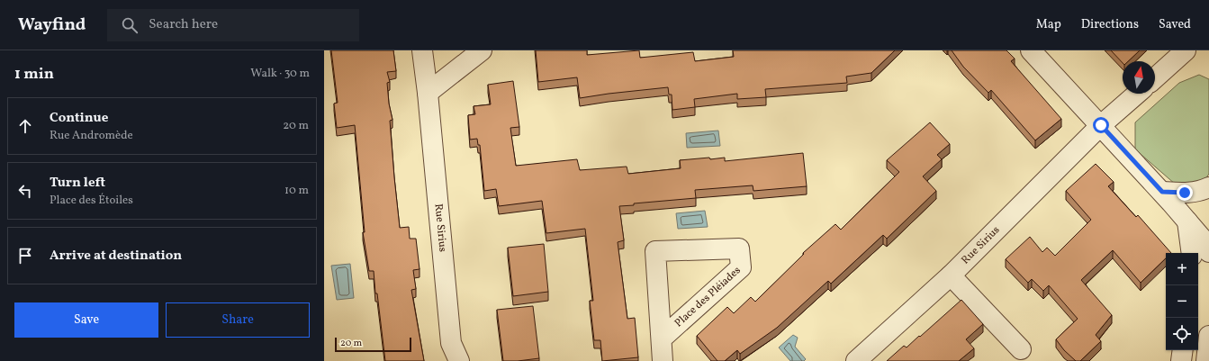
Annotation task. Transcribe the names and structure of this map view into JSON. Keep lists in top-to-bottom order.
{
  "streets": {
    "street": ["Rue Sirius", "Place des Pléiades"]
  },
  "scale_bar": "20 m",
  "north": "top",
  "page": {
    "header": "Wayfind",
    "search": "Search here",
    "nav": ["Map", "Directions", "Saved"],
    "heading": ["1 min", "Walk · 30 m"],
    "list": [
      ["Continue", "Rue Andromède", "20 m"],
      ["Turn left", "Place des Étoiles", "10 m"],
      "Arrive at destination"
    ],
    "map_buttons": ["+", "−"],
    "buttons": ["Save", "Share"],
    "scale": "20 m"
  }
}
